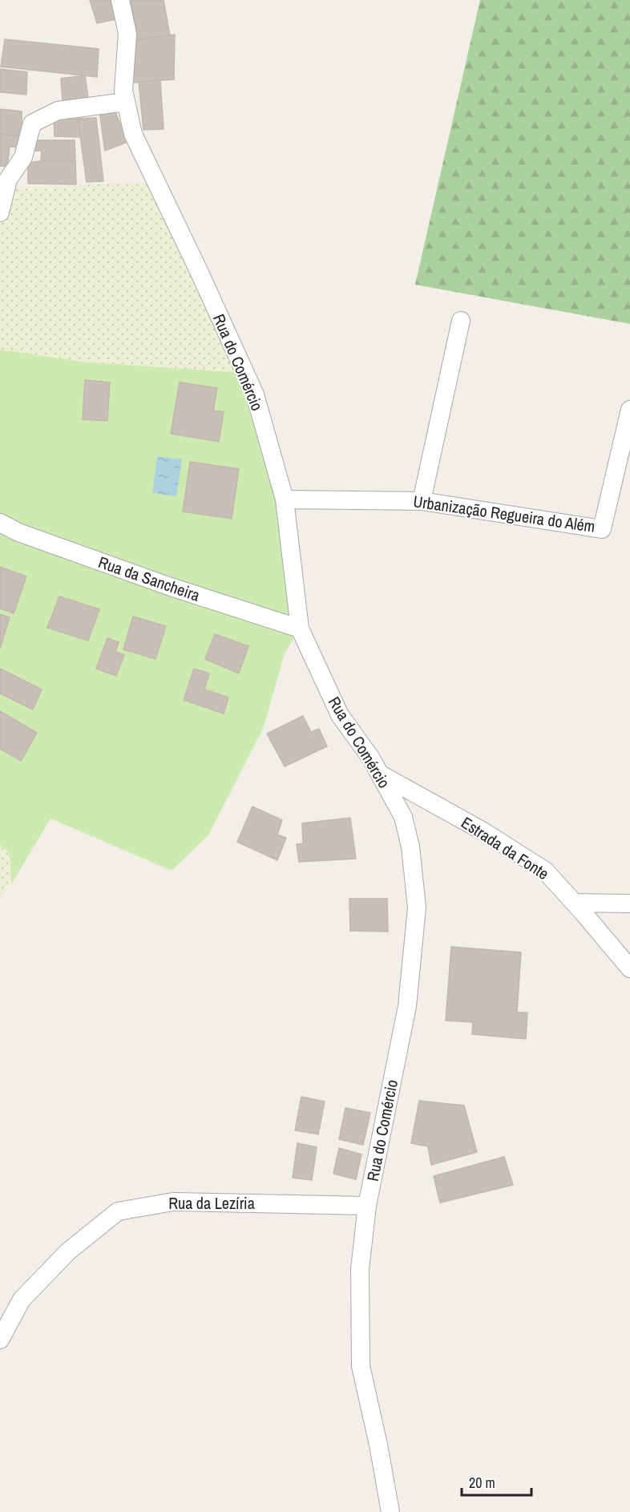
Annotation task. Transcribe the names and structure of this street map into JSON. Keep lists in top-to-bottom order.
{
  "streets": {
    "street": [
      "Rua do Comércio",
      "Urbanização Regueira do Além",
      "Rua da Sancheira",
      "Estrada da Fonte",
      "Rua da Lezíria"
    ]
  },
  "crossings": [
    ["Rua do Comércio", "Urbanização Regueira do Além"],
    ["Rua do Comércio", "Rua da Sancheira"],
    ["Rua do Comércio", "Estrada da Fonte"],
    ["Rua do Comércio", "Rua da Lezíria"]
  ],
  "scale_bar": "20 m"
}
